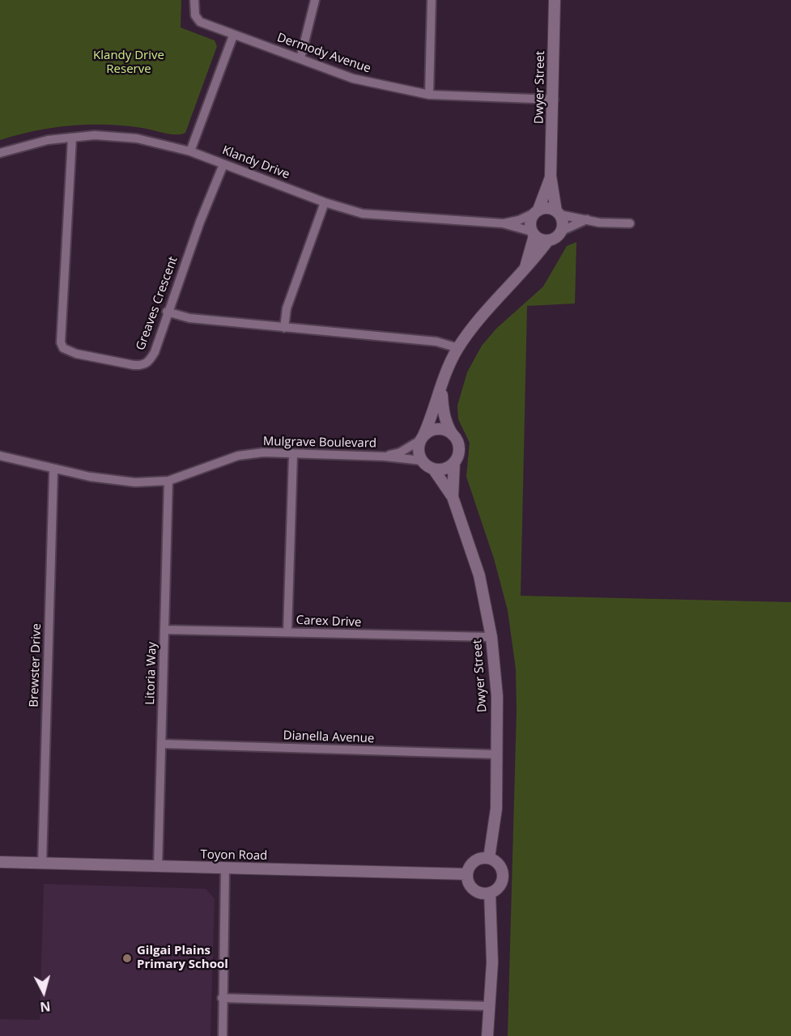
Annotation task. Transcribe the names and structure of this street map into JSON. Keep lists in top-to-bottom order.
{
  "streets": {
    "street": [
      "Dermody Avenue",
      "Dwyer Street",
      "Klandy Drive",
      "Greaves Crescent",
      "Mulgrave Boulevard",
      "Carex Drive",
      "Brewster Drive",
      "Litoria Way",
      "Dianella Avenue",
      "Toyon Road"
    ]
  },
  "crossings": [
    ["Dermody Avenue", "Dwyer Street"],
    ["Dwyer Street", "Klandy Drive"],
    ["Dwyer Street", "Mulgrave Boulevard"],
    ["Dwyer Street", "Carex Drive"],
    ["Dwyer Street", "Dianella Avenue"],
    ["Dwyer Street", "Toyon Road"],
    ["Klandy Drive", "Greaves Crescent"],
    ["Mulgrave Boulevard", "Brewster Drive"],
    ["Mulgrave Boulevard", "Litoria Way"],
    ["Carex Drive", "Litoria Way"],
    ["Brewster Drive", "Toyon Road"],
    ["Litoria Way", "Dianella Avenue"],
    ["Litoria Way", "Toyon Road"]
  ],
  "parks": ["Klandy Drive Reserve"],
  "places": ["Gilgai Plains Primary School"],
  "north": "bottom"
}
